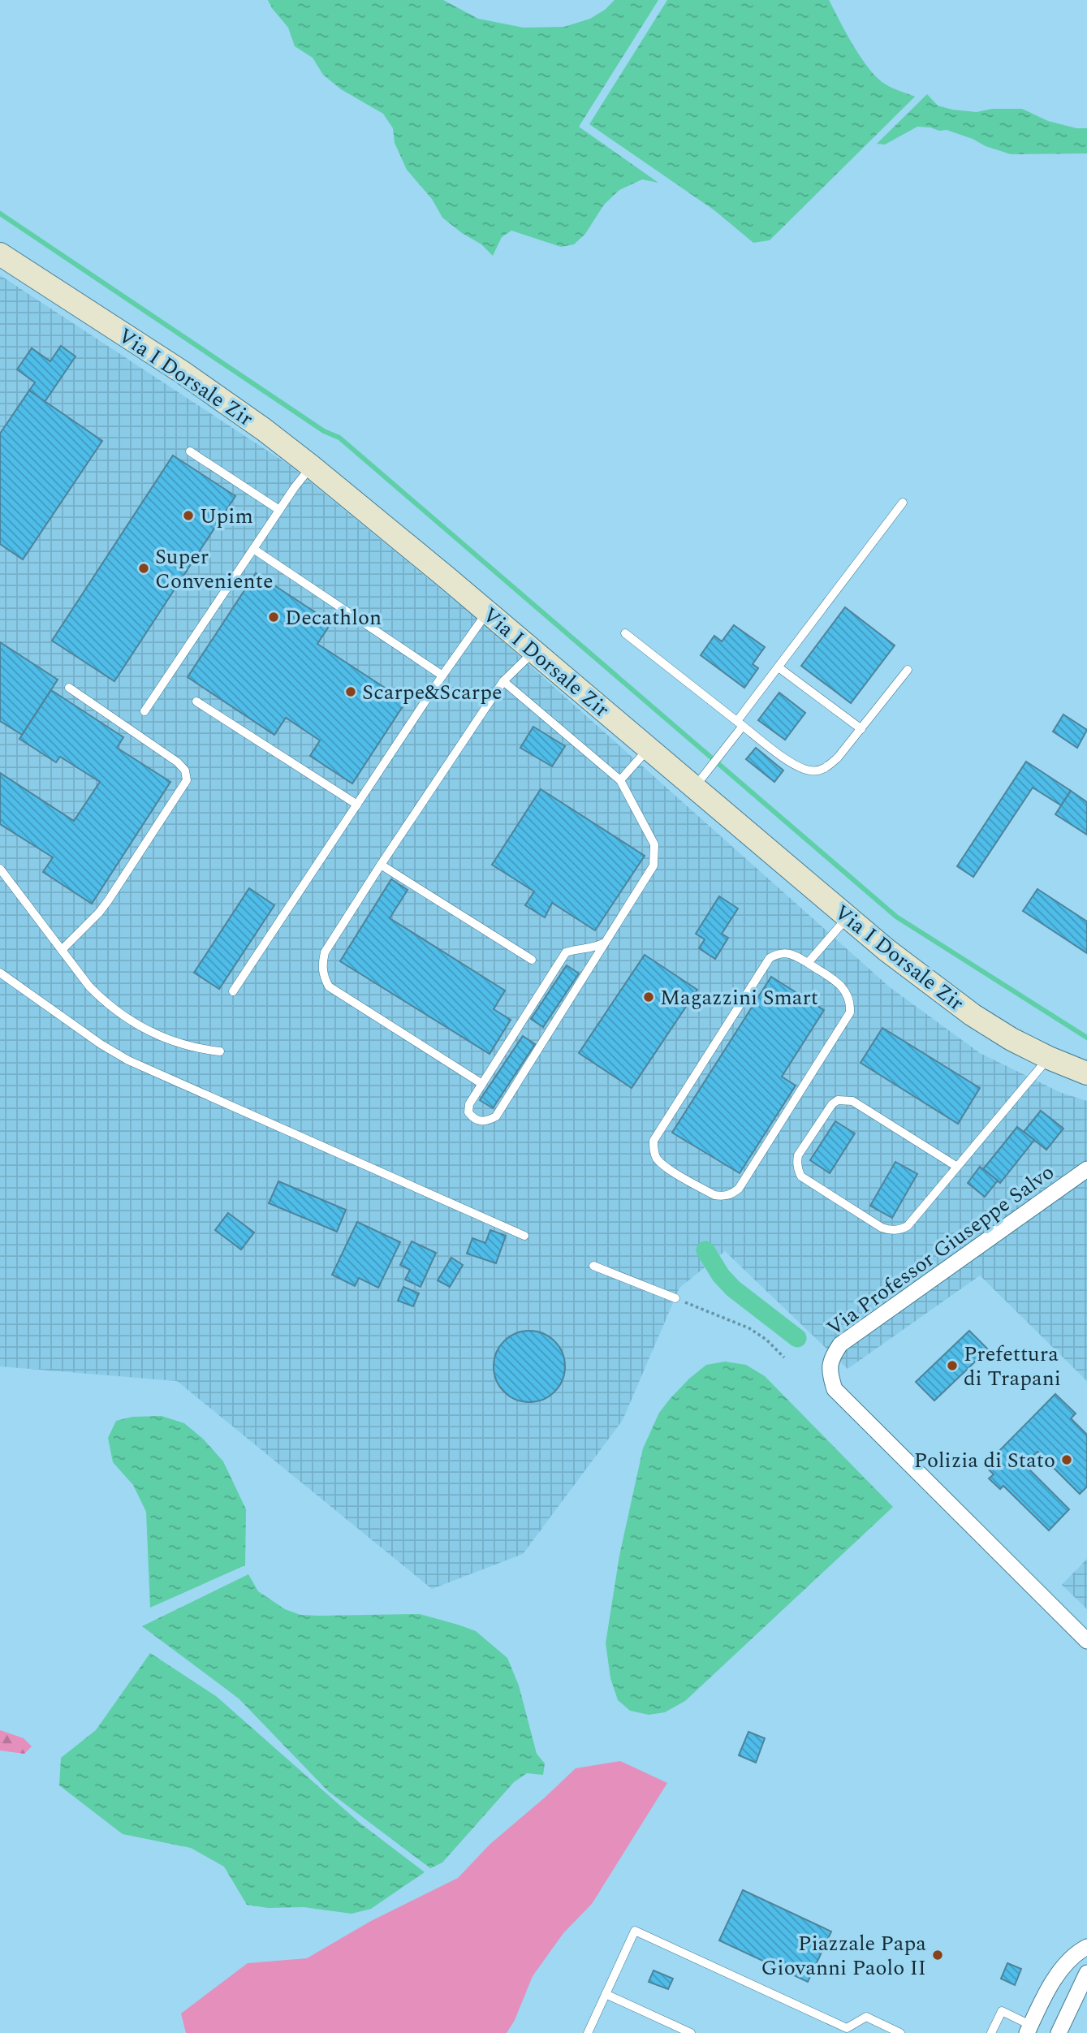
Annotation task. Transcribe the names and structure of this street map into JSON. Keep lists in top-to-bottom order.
{
  "streets": {
    "main road": ["Via I Dorsale Zir"],
    "street": ["Via Professor Giuseppe Salvo"]
  },
  "places": [
    "Upim",
    "Super Conveniente",
    "Decathlon",
    "Scarpe&Scarpe",
    "Magazzini Smart",
    "Prefettura di Trapani",
    "Polizia di Stato",
    "Piazzale Papa Giovanni Paolo II"
  ]
}
